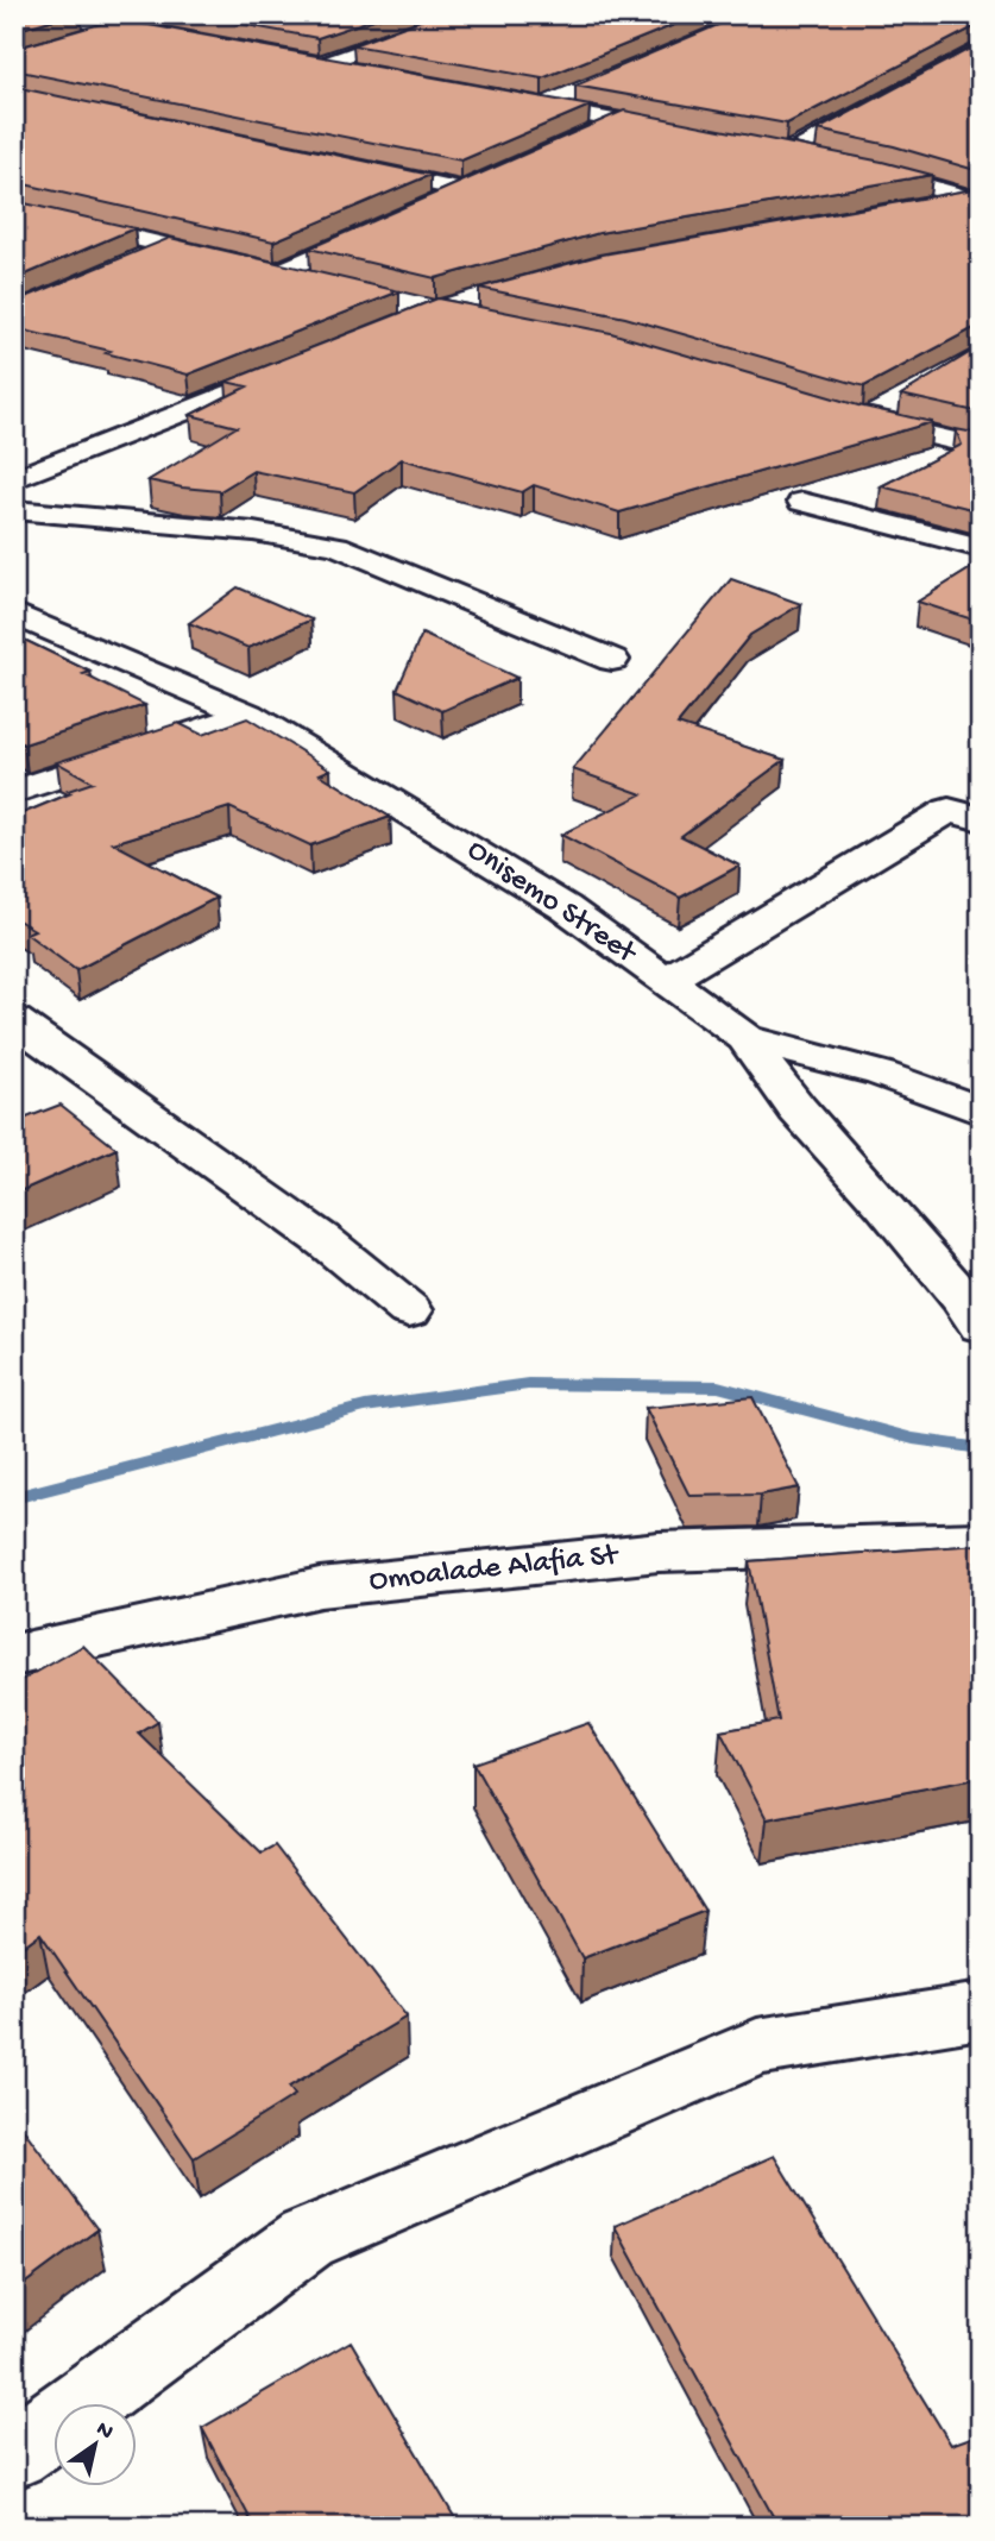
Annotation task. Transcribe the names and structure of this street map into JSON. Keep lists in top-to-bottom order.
{
  "streets": {
    "street": ["Onisemo Street", "Omoalade Alafia St"]
  },
  "north": "top right"
}
